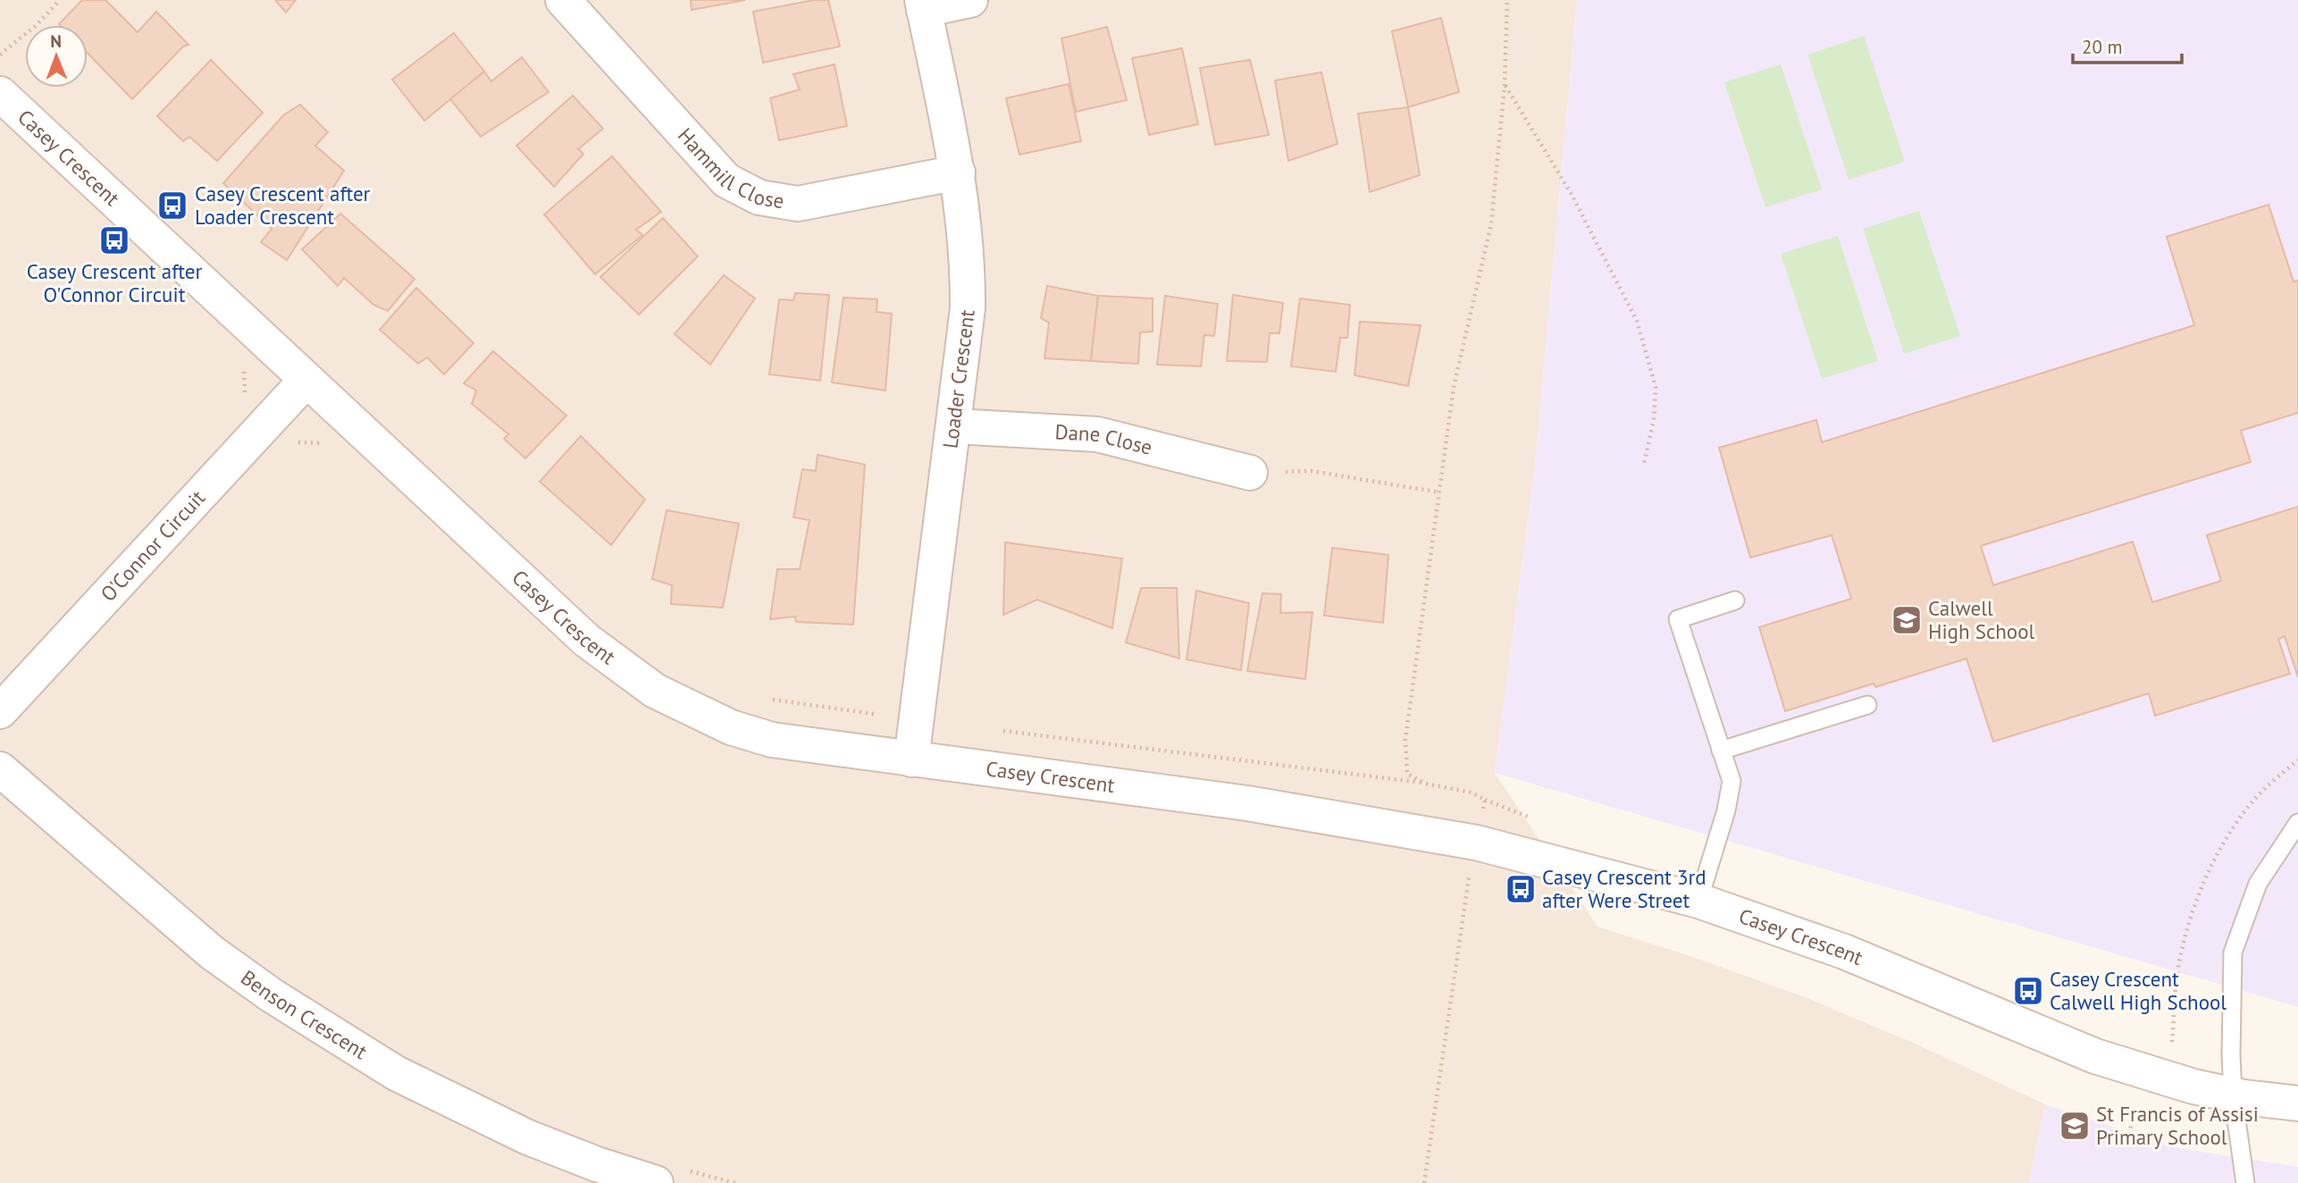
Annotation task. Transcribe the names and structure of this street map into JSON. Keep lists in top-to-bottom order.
{
  "streets": {
    "street": [
      "Casey Crescent",
      "Hammill Close",
      "Loader Crescent",
      "Dane Close",
      "O'Connor Circuit",
      "Benson Crescent"
    ]
  },
  "crossings": [
    ["Casey Crescent", "Loader Crescent"],
    ["Casey Crescent", "O'Connor Circuit"],
    ["Hammill Close", "Loader Crescent"],
    ["Loader Crescent", "Dane Close"]
  ],
  "places": {
    "bus stop": [
      "Casey Crescent after Loader Crescent",
      "Casey Crescent after O'Connor Circuit",
      "Casey Crescent 3rd after Were Street",
      "Casey Crescent Calwell High School"
    ],
    "school or university": ["Calwell High School", "St Francis of Assisi Primary School"]
  },
  "scale_bar": "20 m",
  "north": "top"
}
